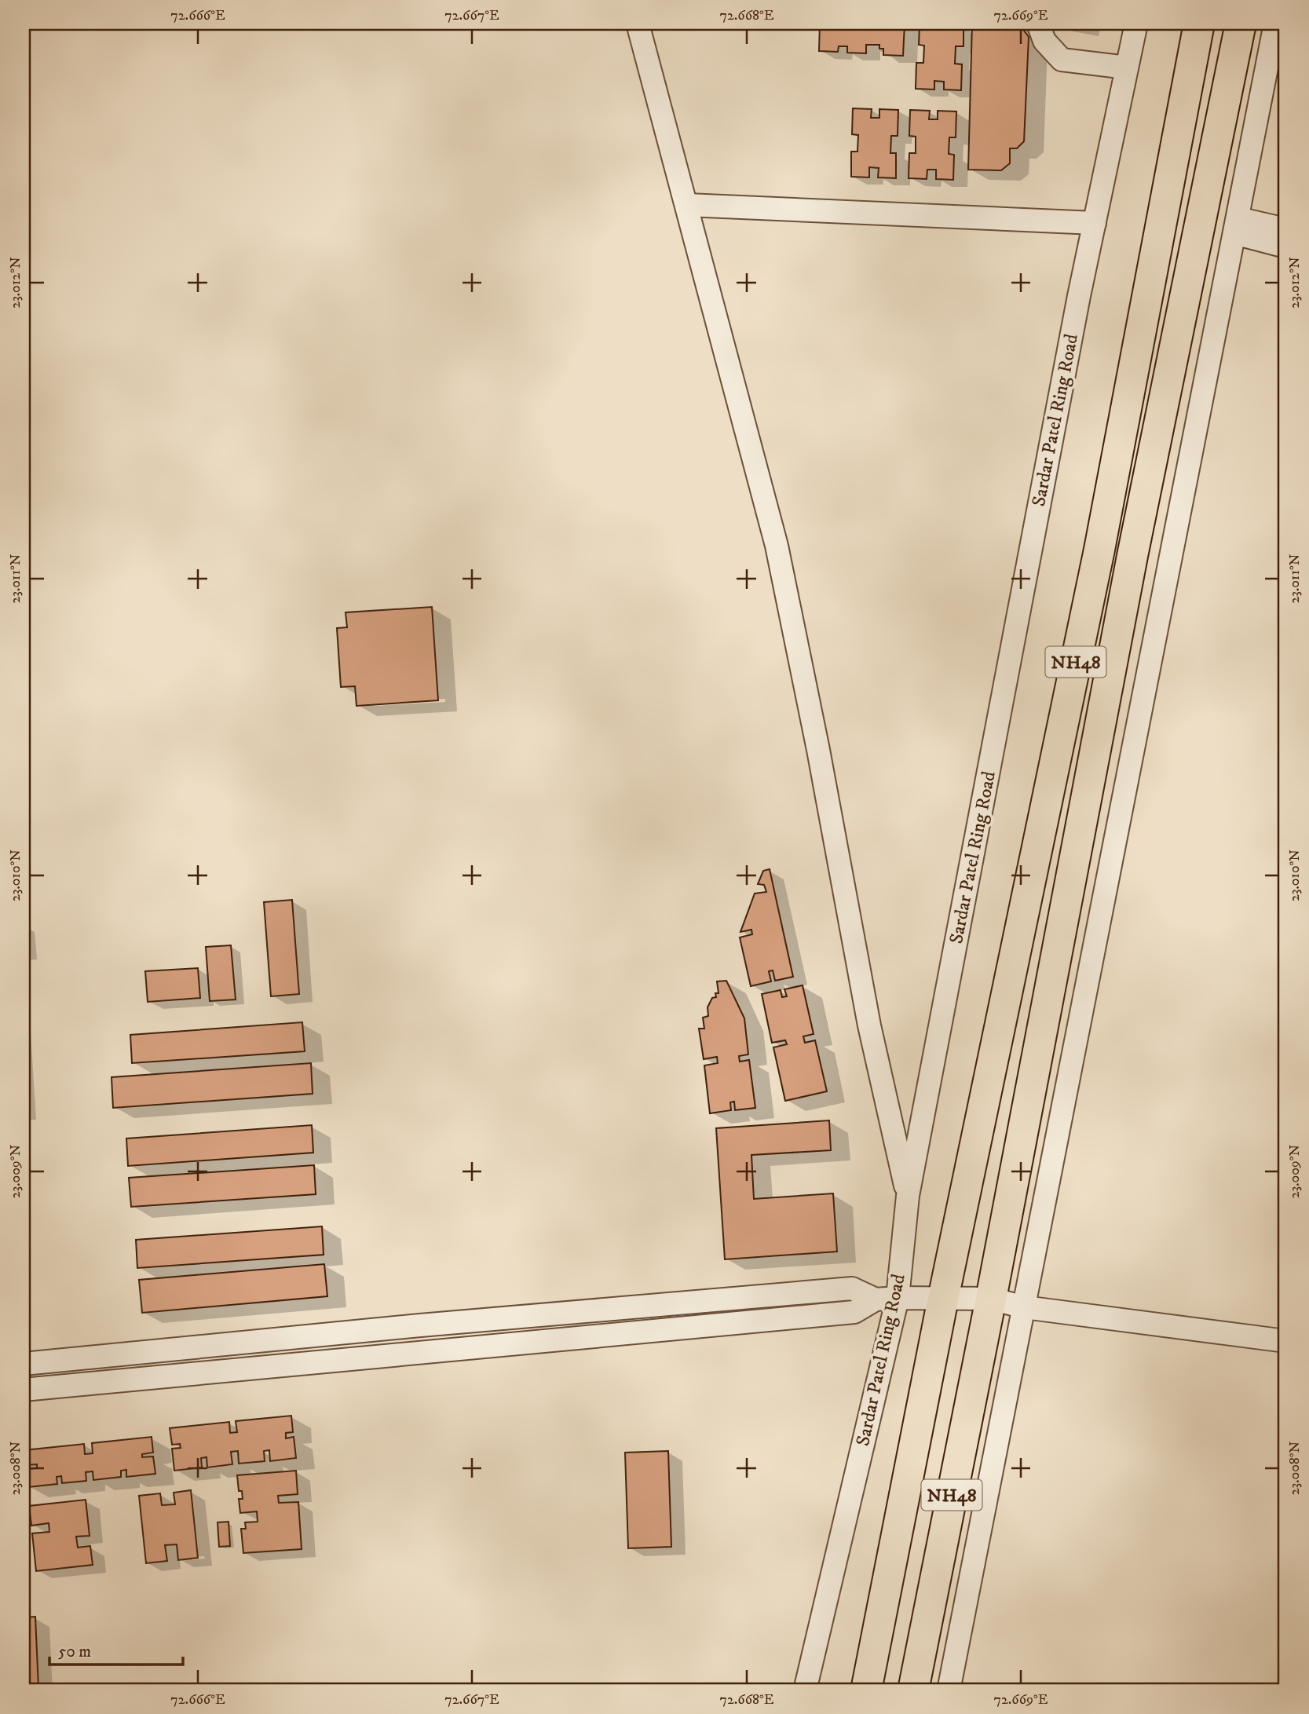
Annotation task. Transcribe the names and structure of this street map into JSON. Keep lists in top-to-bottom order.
{
  "streets": {
    "highway": ["NH48"],
    "street": ["Sardar Patel Ring Road"]
  },
  "scale_bar": "50 m",
  "coordinates": [
    "72.666°E",
    "72.667°E",
    "72.668°E",
    "72.669°E",
    "23.012°N",
    "23.011°N",
    "23.010°N",
    "23.009°N",
    "23.008°N"
  ]
}
